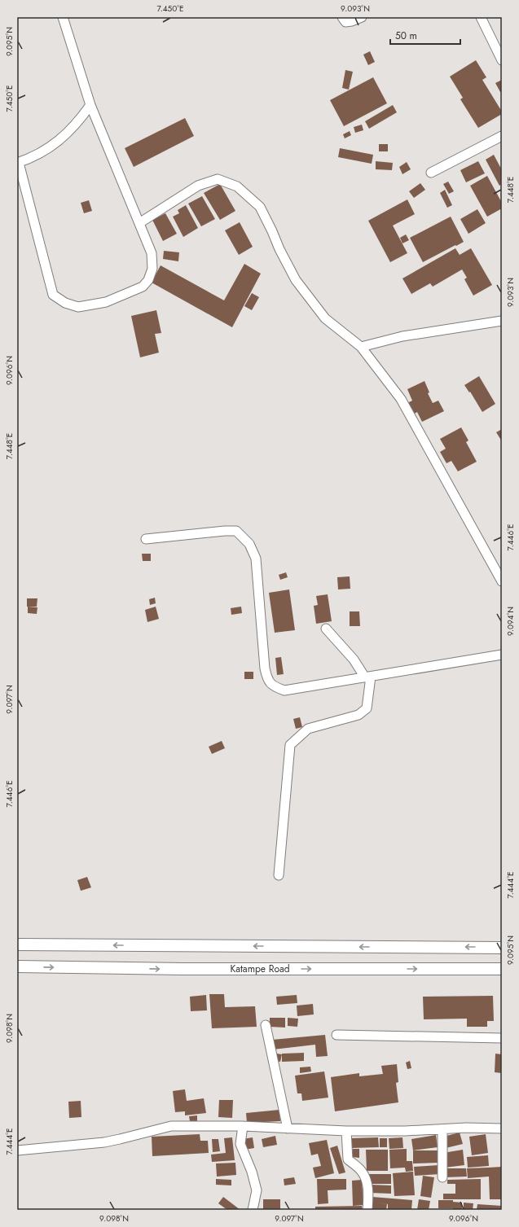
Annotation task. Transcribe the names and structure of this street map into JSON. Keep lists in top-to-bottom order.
{
  "streets": {
    "main road": ["Katampe Road"]
  },
  "scale_bar": "50 m",
  "coordinates": [
    "7.450°E",
    "9.093°N",
    "9.095°N",
    "7.448°E",
    "9.096°N",
    "7.446°E",
    "9.094°N",
    "9.097°N",
    "7.444°E",
    "9.098°N"
  ]
}
